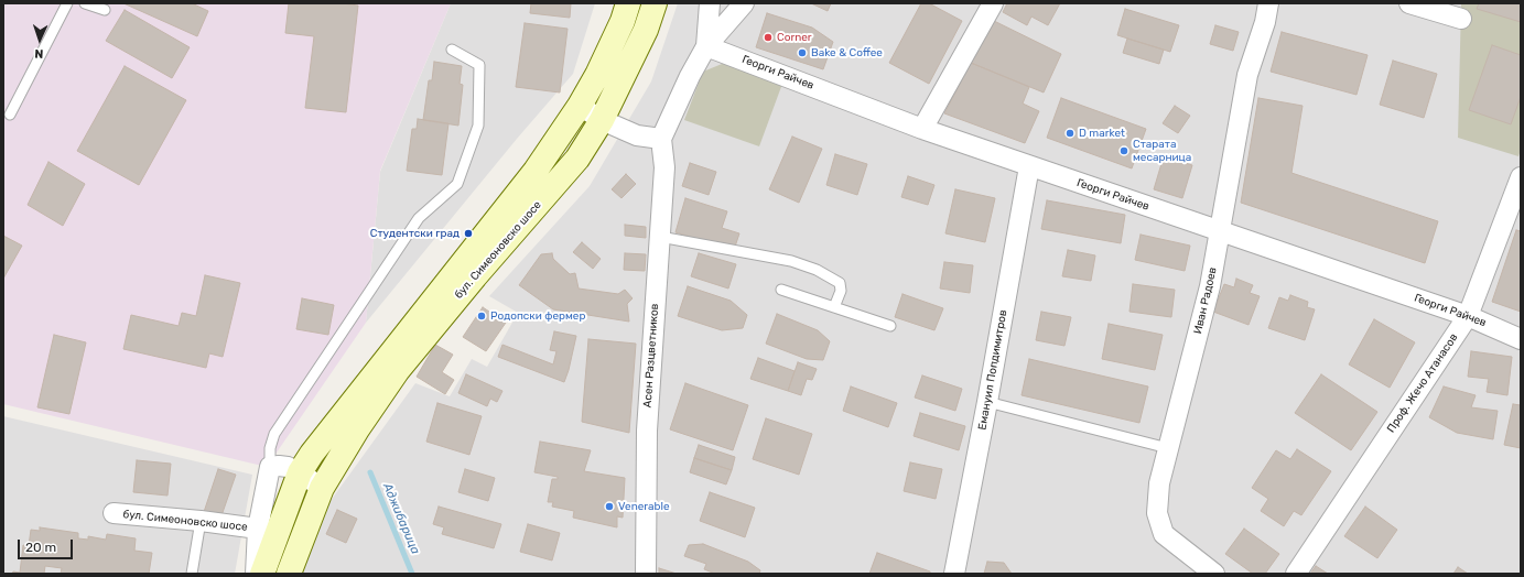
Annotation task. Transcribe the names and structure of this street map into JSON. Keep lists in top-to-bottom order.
{
  "streets": {
    "main road": ["бул. Симеоновско шосе"],
    "street": [
      "Георги Райчев",
      "Иван Радоев",
      "Асен Разцветников",
      "Емануил Попдимитров",
      "Проф. Жечо Атанасов"
    ]
  },
  "crossings": [
    ["Георги Райчев", "Иван Радоев"],
    ["Георги Райчев", "Емануил Попдимитров"],
    ["Георги Райчев", "Проф. Жечо Атанасов"]
  ],
  "water": ["Аджибарица"],
  "places": [
    "Corner",
    "Bake & Coffee",
    "D market",
    "Старата месарница",
    "Студентски град",
    "Родопски фермер",
    "Venerable"
  ],
  "scale_bar": "20 m",
  "north": "bottom"
}
